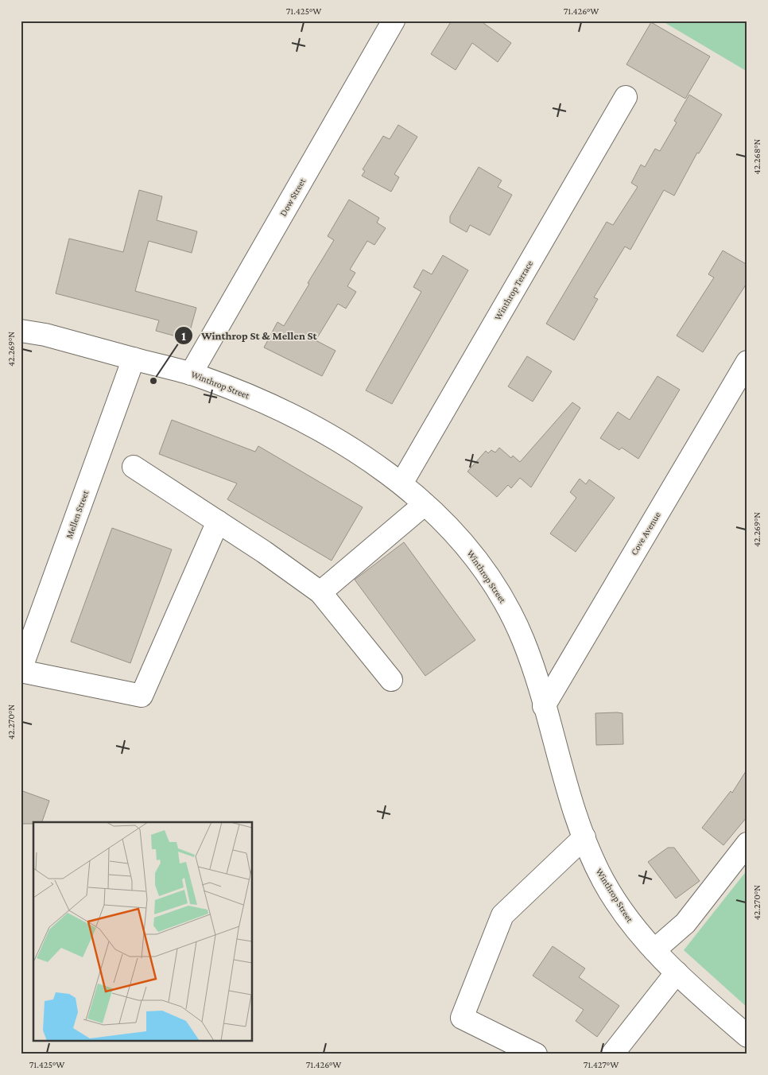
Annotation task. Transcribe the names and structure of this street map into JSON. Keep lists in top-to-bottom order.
{
  "streets": {
    "street": [
      "Dow Street",
      "Winthrop Terrace",
      "Winthrop Street",
      "Mellen Street",
      "Cove Avenue"
    ]
  },
  "crossings": [
    ["Dow Street", "Winthrop Street"],
    ["Winthrop Terrace", "Winthrop Street"],
    ["Winthrop Street", "Mellen Street"],
    ["Winthrop Street", "Cove Avenue"]
  ],
  "places": ["Winthrop St & Mellen St"],
  "coordinates": [
    "71.425°W",
    "71.426°W",
    "42.268°N",
    "42.269°N",
    "42.270°N",
    "71.427°W"
  ]
}
